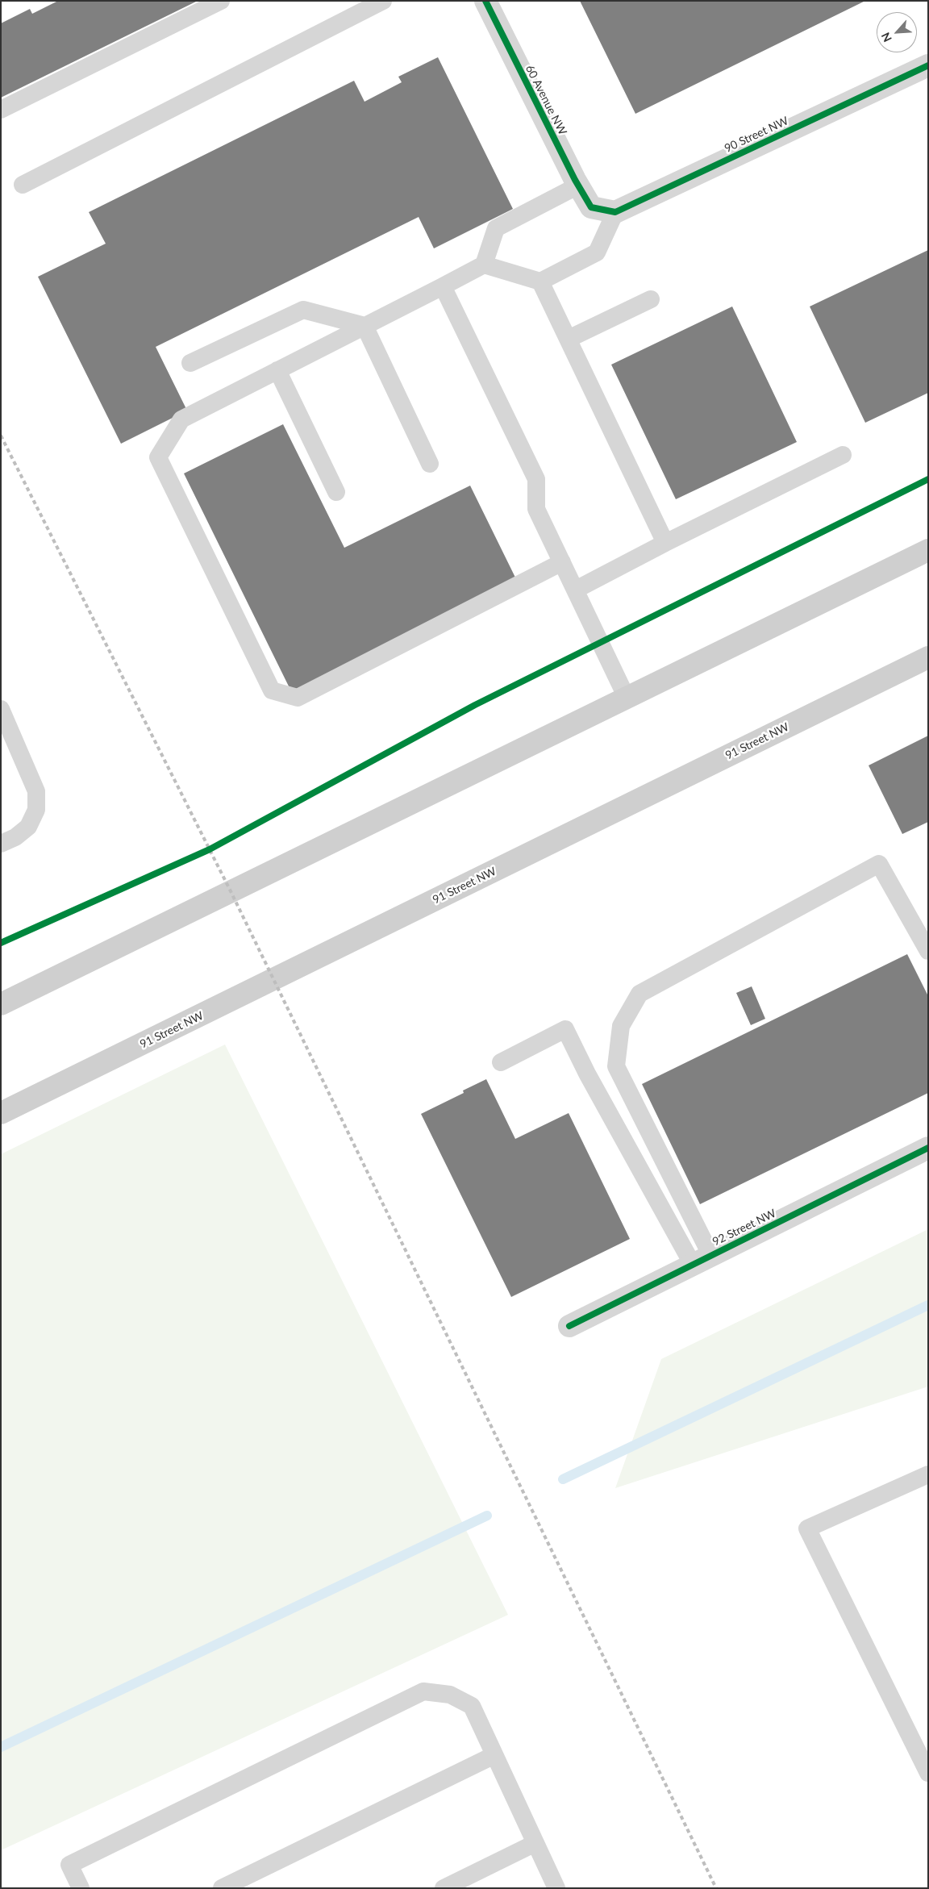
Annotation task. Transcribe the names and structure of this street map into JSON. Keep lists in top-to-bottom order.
{
  "streets": {
    "main road": ["91 Street NW"],
    "street": ["60 Avenue NW", "90 Street NW", "92 Street NW"]
  },
  "crossings": [
    ["60 Avenue NW", "90 Street NW"]
  ],
  "north": "bottom left"
}
